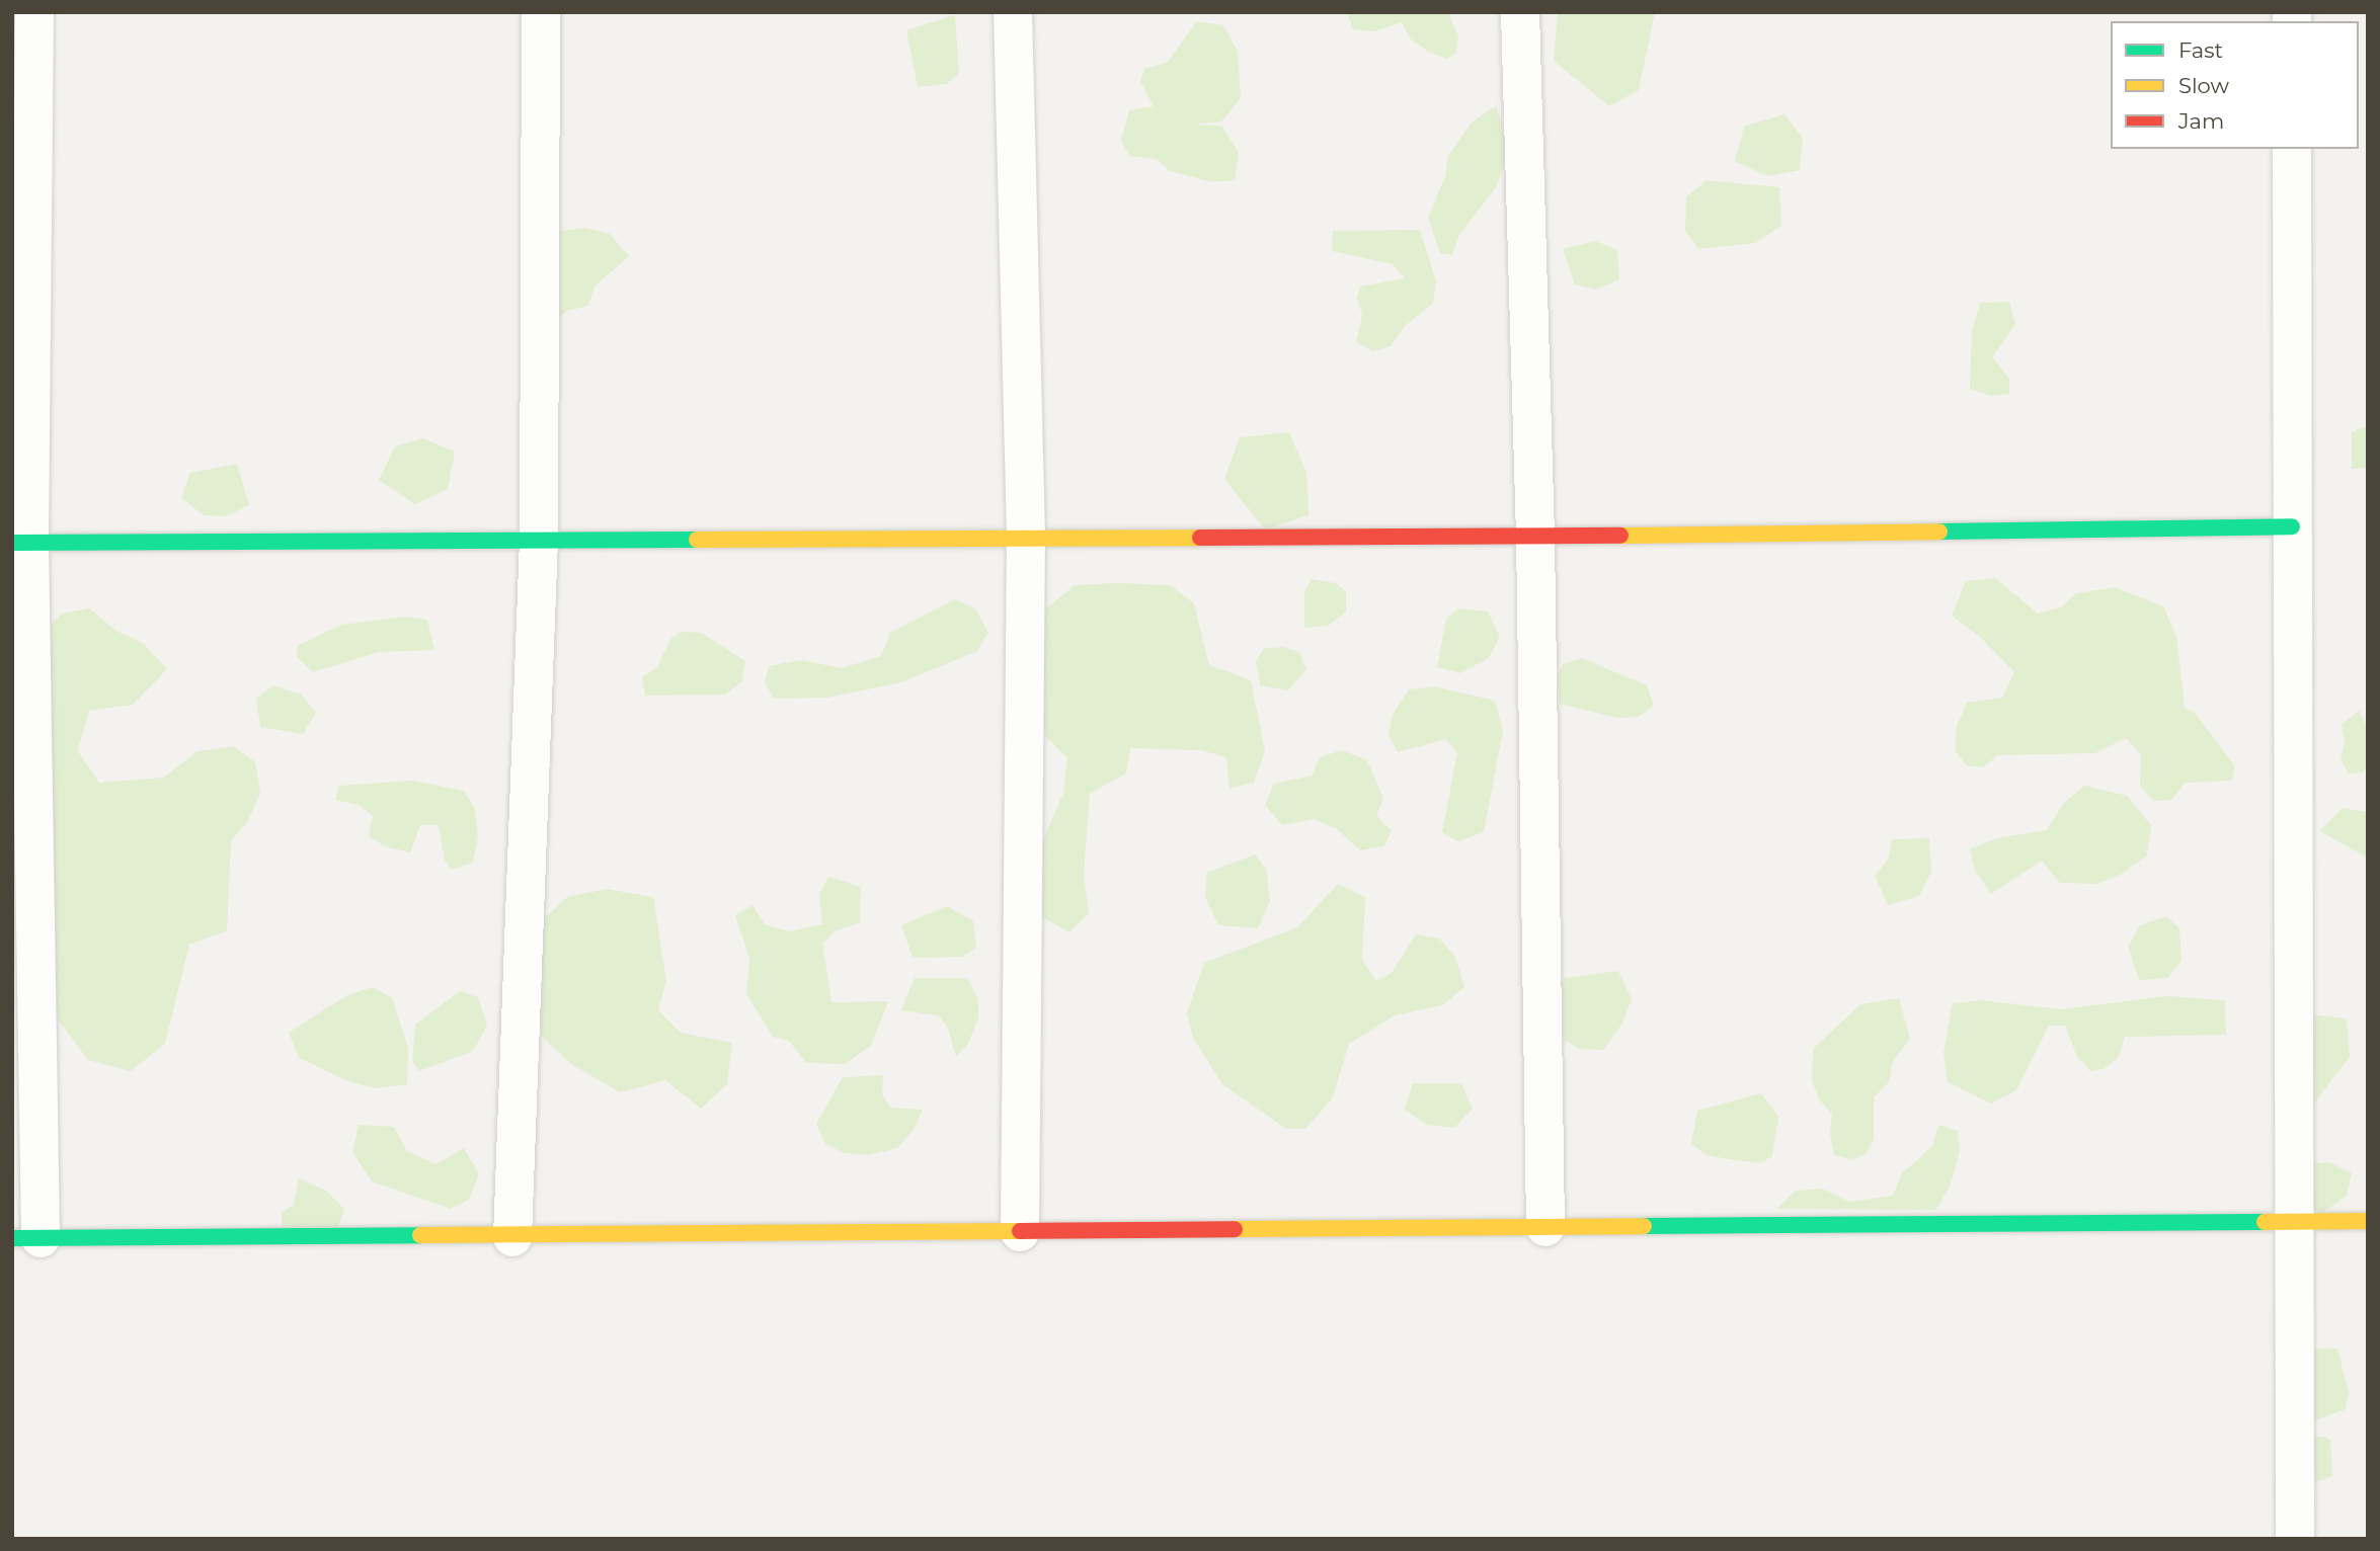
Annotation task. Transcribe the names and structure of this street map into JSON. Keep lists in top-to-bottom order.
{
  "legend": ["Fast", "Slow", "Jam"]
}
